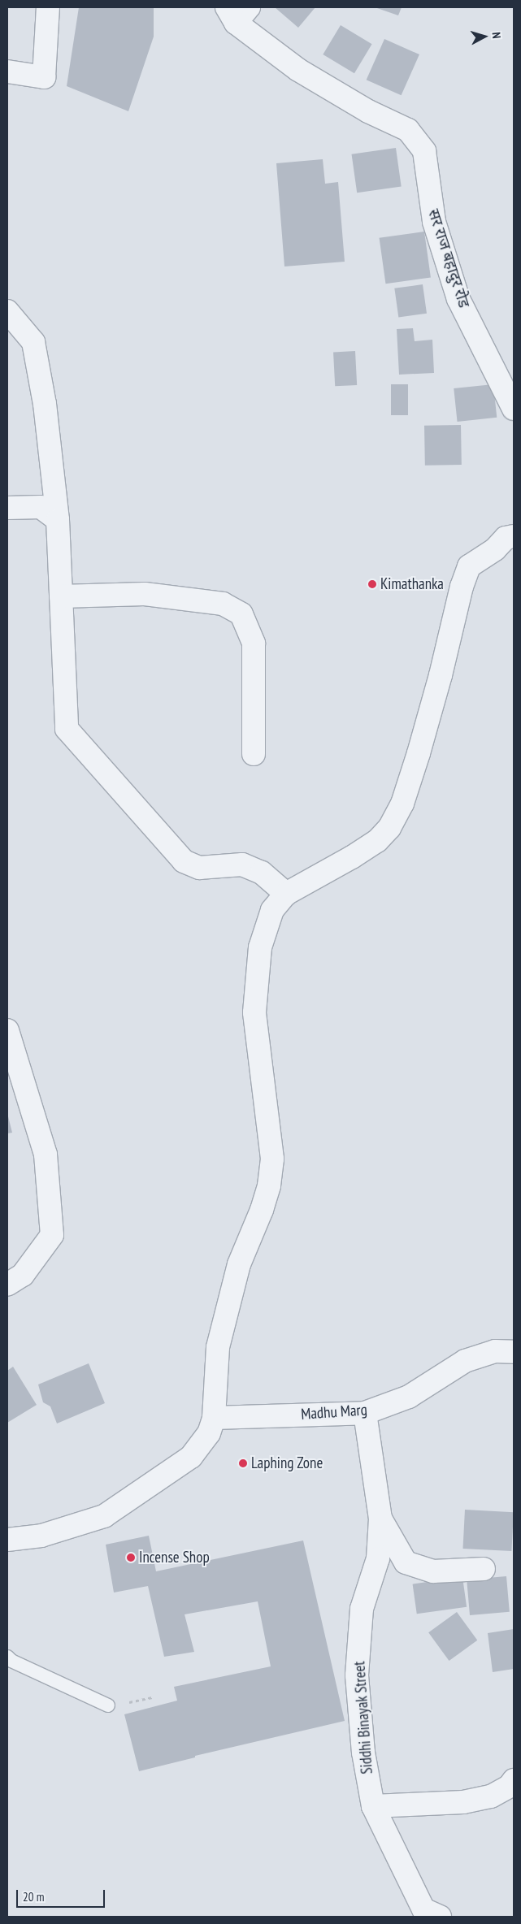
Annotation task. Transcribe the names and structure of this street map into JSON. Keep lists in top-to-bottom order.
{
  "streets": {
    "street": ["सर राज बहादुर रोड", "Madhu Marg", "Siddhi Binayak Street"]
  },
  "crossings": [
    ["Madhu Marg", "Siddhi Binayak Street"]
  ],
  "places": ["Kimathanka", "Laphing Zone", "Incense Shop"],
  "scale_bar": "20 m",
  "north": "right"
}
